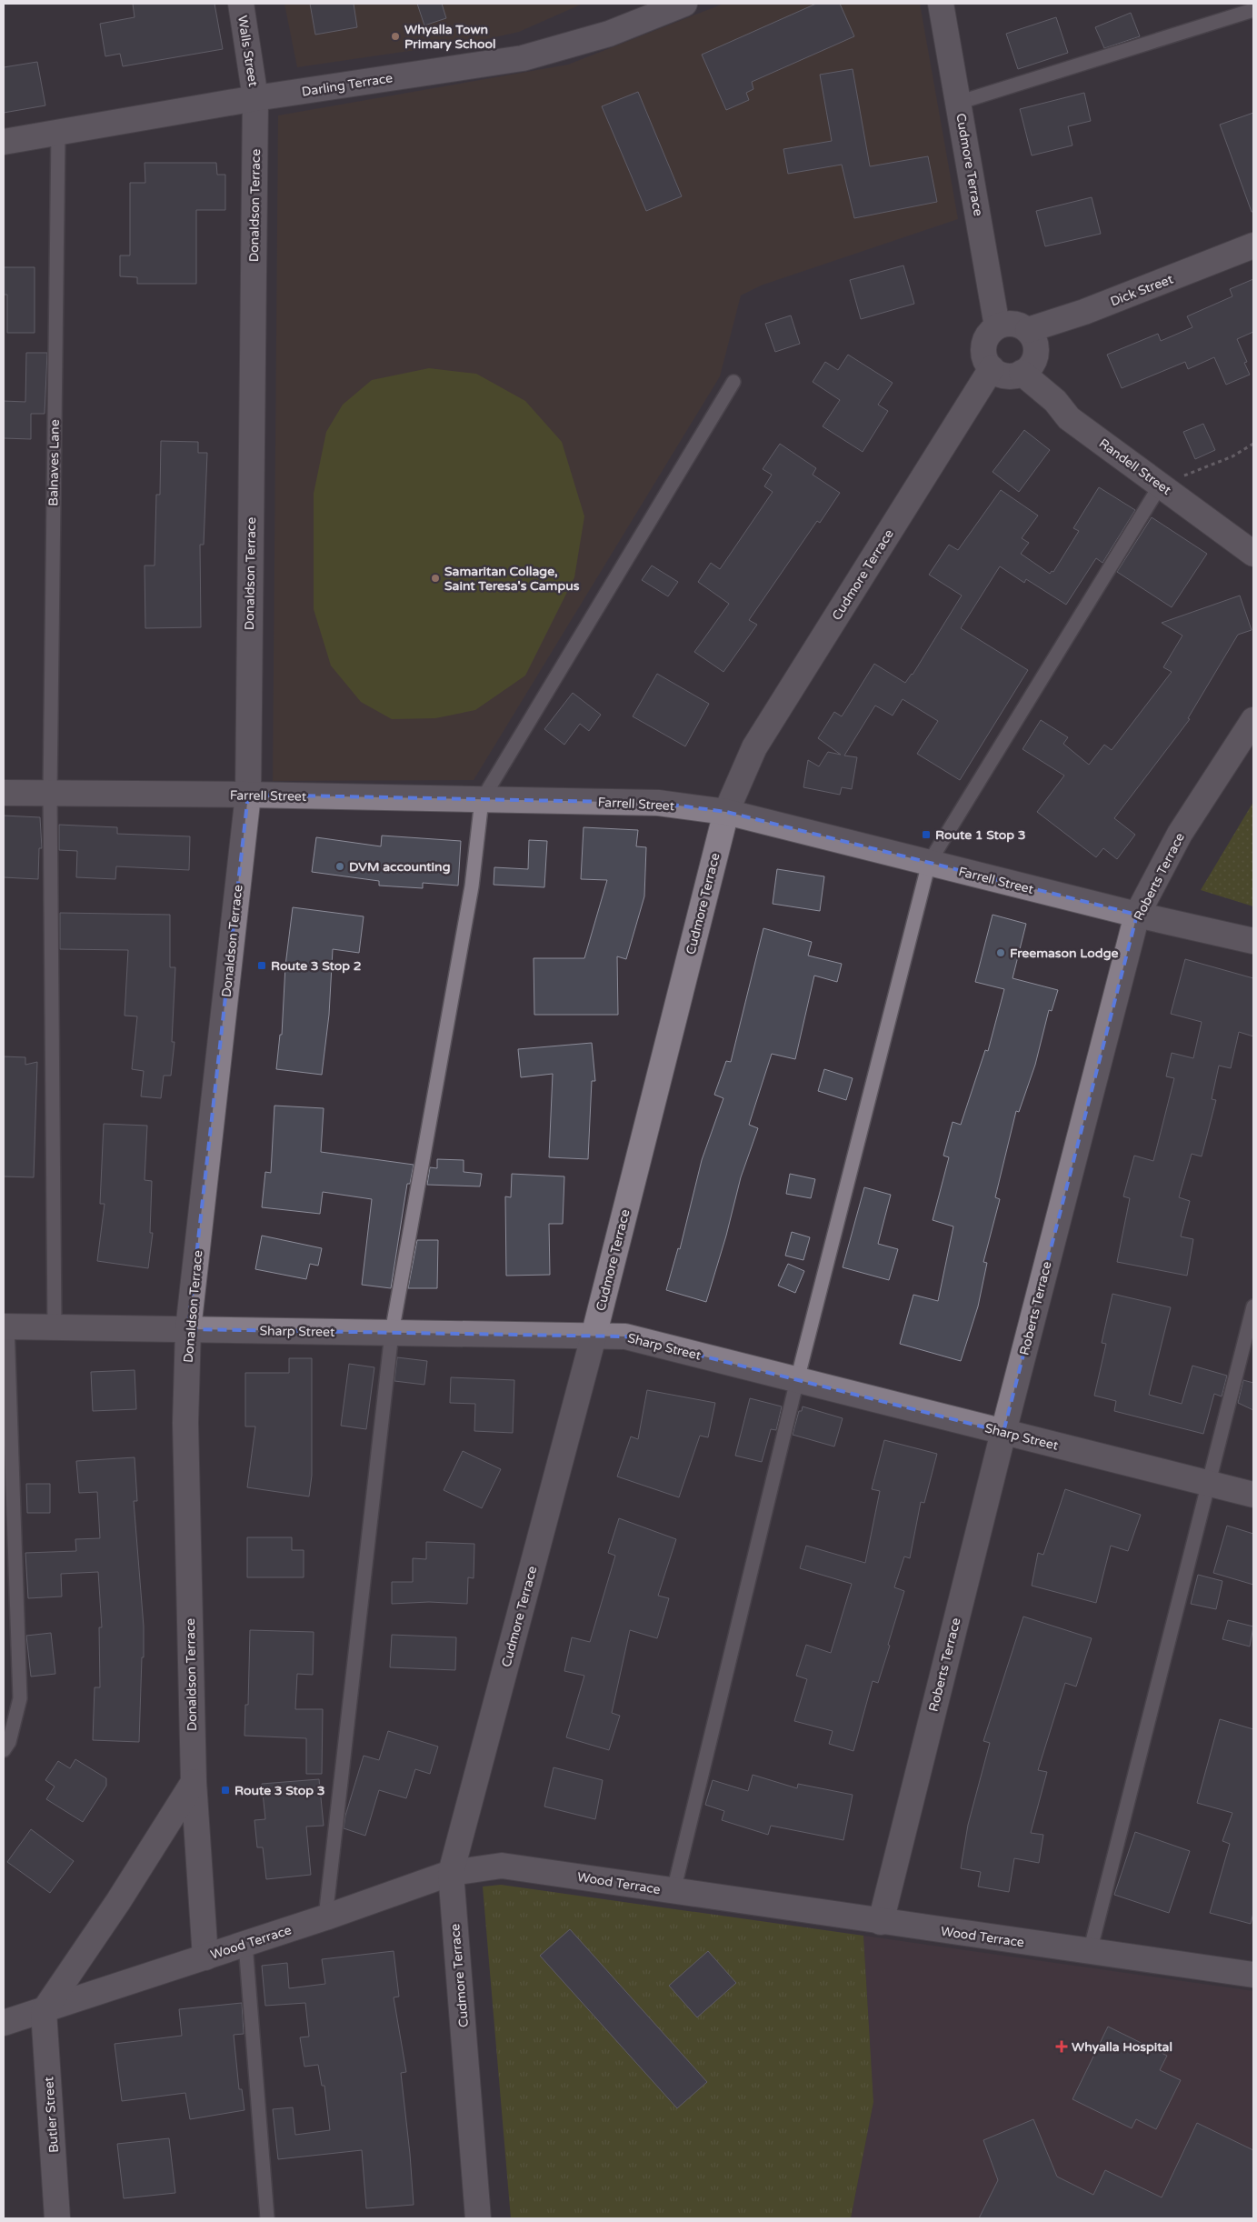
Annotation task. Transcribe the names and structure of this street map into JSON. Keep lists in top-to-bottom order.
{
  "streets": {
    "street": [
      "Walls Street",
      "Darling Terrace",
      "Cudmore Terrace",
      "Donaldson Terrace",
      "Dick Street",
      "Randell Street",
      "Farrell Street",
      "Roberts Terrace",
      "Sharp Street",
      "Wood Terrace",
      "Butler Street"
    ],
    "lane": ["Balnaves Lane"]
  },
  "crossings": [
    ["Walls Street", "Darling Terrace"],
    ["Walls Street", "Donaldson Terrace"],
    ["Darling Terrace", "Donaldson Terrace"],
    ["Darling Terrace", "Balnaves Lane"],
    ["Cudmore Terrace", "Dick Street"],
    ["Cudmore Terrace", "Randell Street"],
    ["Cudmore Terrace", "Farrell Street"],
    ["Cudmore Terrace", "Sharp Street"],
    ["Cudmore Terrace", "Wood Terrace"],
    ["Donaldson Terrace", "Farrell Street"],
    ["Donaldson Terrace", "Sharp Street"],
    ["Donaldson Terrace", "Wood Terrace"],
    ["Dick Street", "Randell Street"],
    ["Balnaves Lane", "Farrell Street"],
    ["Balnaves Lane", "Sharp Street"],
    ["Farrell Street", "Roberts Terrace"],
    ["Roberts Terrace", "Sharp Street"],
    ["Roberts Terrace", "Wood Terrace"],
    ["Wood Terrace", "Butler Street"]
  ],
  "places": {
    "other": [
      "Whyalla Town Primary School",
      "Samaritan Collage, Saint Teresa's Campus",
      "DVM accounting",
      "Freemason Lodge"
    ],
    "transit": ["Route 1 Stop 3", "Route 3 Stop 2", "Route 3 Stop 3"],
    "health": ["Whyalla Hospital"]
  }
}
